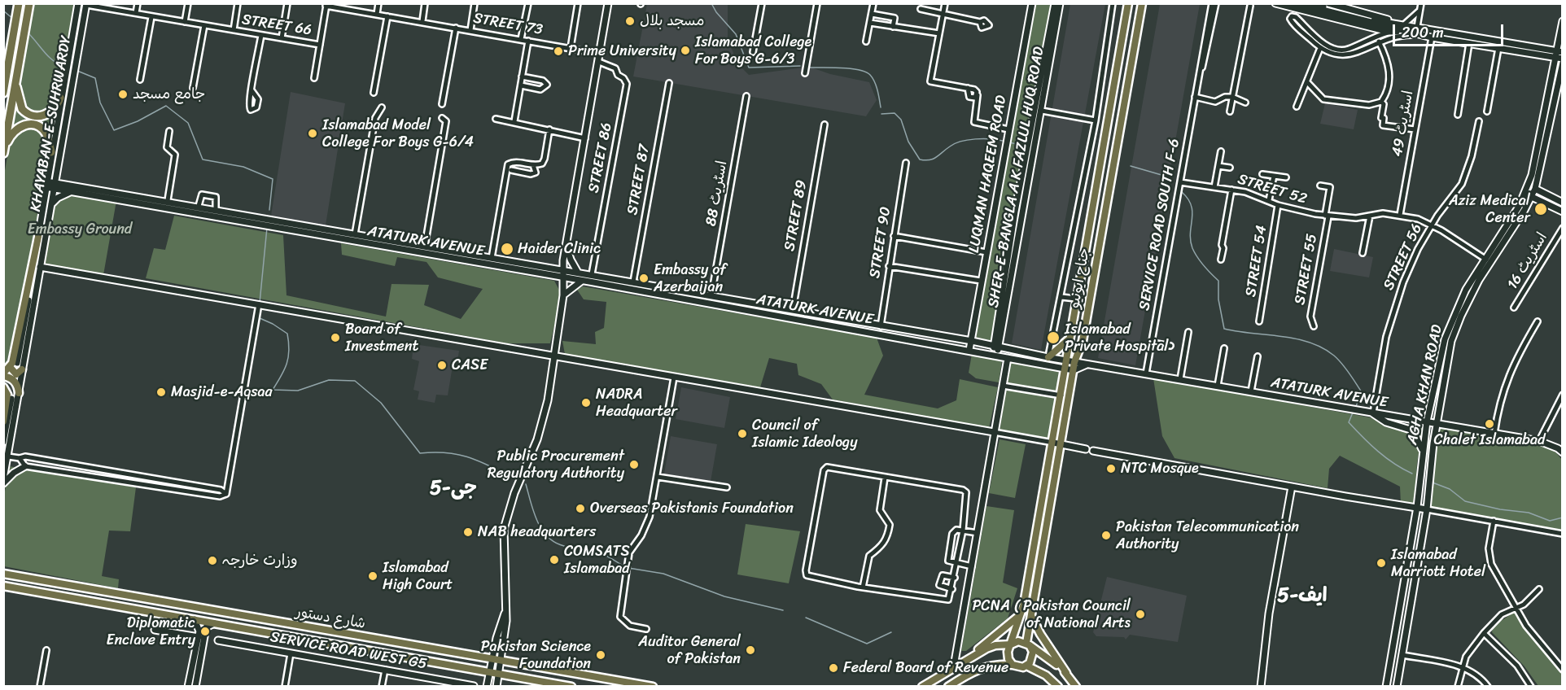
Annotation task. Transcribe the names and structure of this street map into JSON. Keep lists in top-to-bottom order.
{
  "streets": {
    "main road": ["جناح ایونیو", "شارع دستور"],
    "street": [
      "STREET 73",
      "STREET 66",
      "KHAYABAN-E-SUHRWARDY",
      "اسٹریٹ 49",
      "STREET 86",
      "LUQMAN HAQEEM ROAD",
      "SHER-E-BANGLA A K FAZLUL HUQ ROAD",
      "STREET 87",
      "STREET 52",
      "اسٹریٹ 88",
      "STREET 89",
      "SERVICE ROAD SOUTH F-6",
      "ATATURK AVENUE",
      "STREET 90",
      "STREET 56",
      "STREET 54",
      "اسٹریٹ 16",
      "STREET 55",
      "AGHA KHAN ROAD",
      "SERVICE ROAD WEST G5"
    ]
  },
  "crossings": [
    ["STREET 66", "KHAYABAN-E-SUHRWARDY"],
    ["KHAYABAN-E-SUHRWARDY", "ATATURK AVENUE"],
    ["اسٹریٹ 49", "STREET 52"],
    ["STREET 86", "ATATURK AVENUE"],
    ["LUQMAN HAQEEM ROAD", "ATATURK AVENUE"],
    ["SHER-E-BANGLA A K FAZLUL HUQ ROAD", "ATATURK AVENUE"],
    ["STREET 87", "ATATURK AVENUE"],
    ["STREET 52", "SERVICE ROAD SOUTH F-6"],
    ["STREET 52", "STREET 56"],
    ["STREET 52", "STREET 54"],
    ["STREET 52", "STREET 55"],
    ["STREET 52", "AGHA KHAN ROAD"],
    ["اسٹریٹ 88", "ATATURK AVENUE"],
    ["STREET 89", "ATATURK AVENUE"],
    ["SERVICE ROAD SOUTH F-6", "ATATURK AVENUE"],
    ["ATATURK AVENUE", "STREET 90"],
    ["ATATURK AVENUE", "STREET 56"],
    ["ATATURK AVENUE", "جناح ایونیو"],
    ["ATATURK AVENUE", "AGHA KHAN ROAD"]
  ],
  "districts": ["جی-5", "ایف-5"],
  "parks": ["Embassy Ground"],
  "places": [
    "مسجد بلال",
    "Islamabad College For Boys G-6/3",
    "Prime University",
    "جامع مسجد",
    "Islamabad Model College For Boys G-6/4",
    "Aziz Medical Center",
    "Haider Clinic",
    "Embassy of Azerbaijan",
    "Board of Investment",
    "Islamabad Private Hospital",
    "CASE",
    "Masjid-e-Aqsaa",
    "NADRA Headquarter",
    "Chalet Islamabad",
    "Council of Islamic Ideology",
    "Public Procurement Regulatory Authority",
    "NTC Mosque",
    "Overseas Pakistanis Foundation",
    "NAB headquarters",
    "Pakistan Telecommunication Authority",
    "COMSATS Islamabad",
    "وزارت خارجہ",
    "Islamabad Marriott Hotel",
    "Islamabad High Court",
    "PCNA ( Pakistan Council of National Arts",
    "Diplomatic Enclave Entry",
    "Auditor General of Pakistan",
    "Pakistan Science Foundation",
    "Federal Board of Revenue"
  ],
  "scale_bar": "200 m"
}
